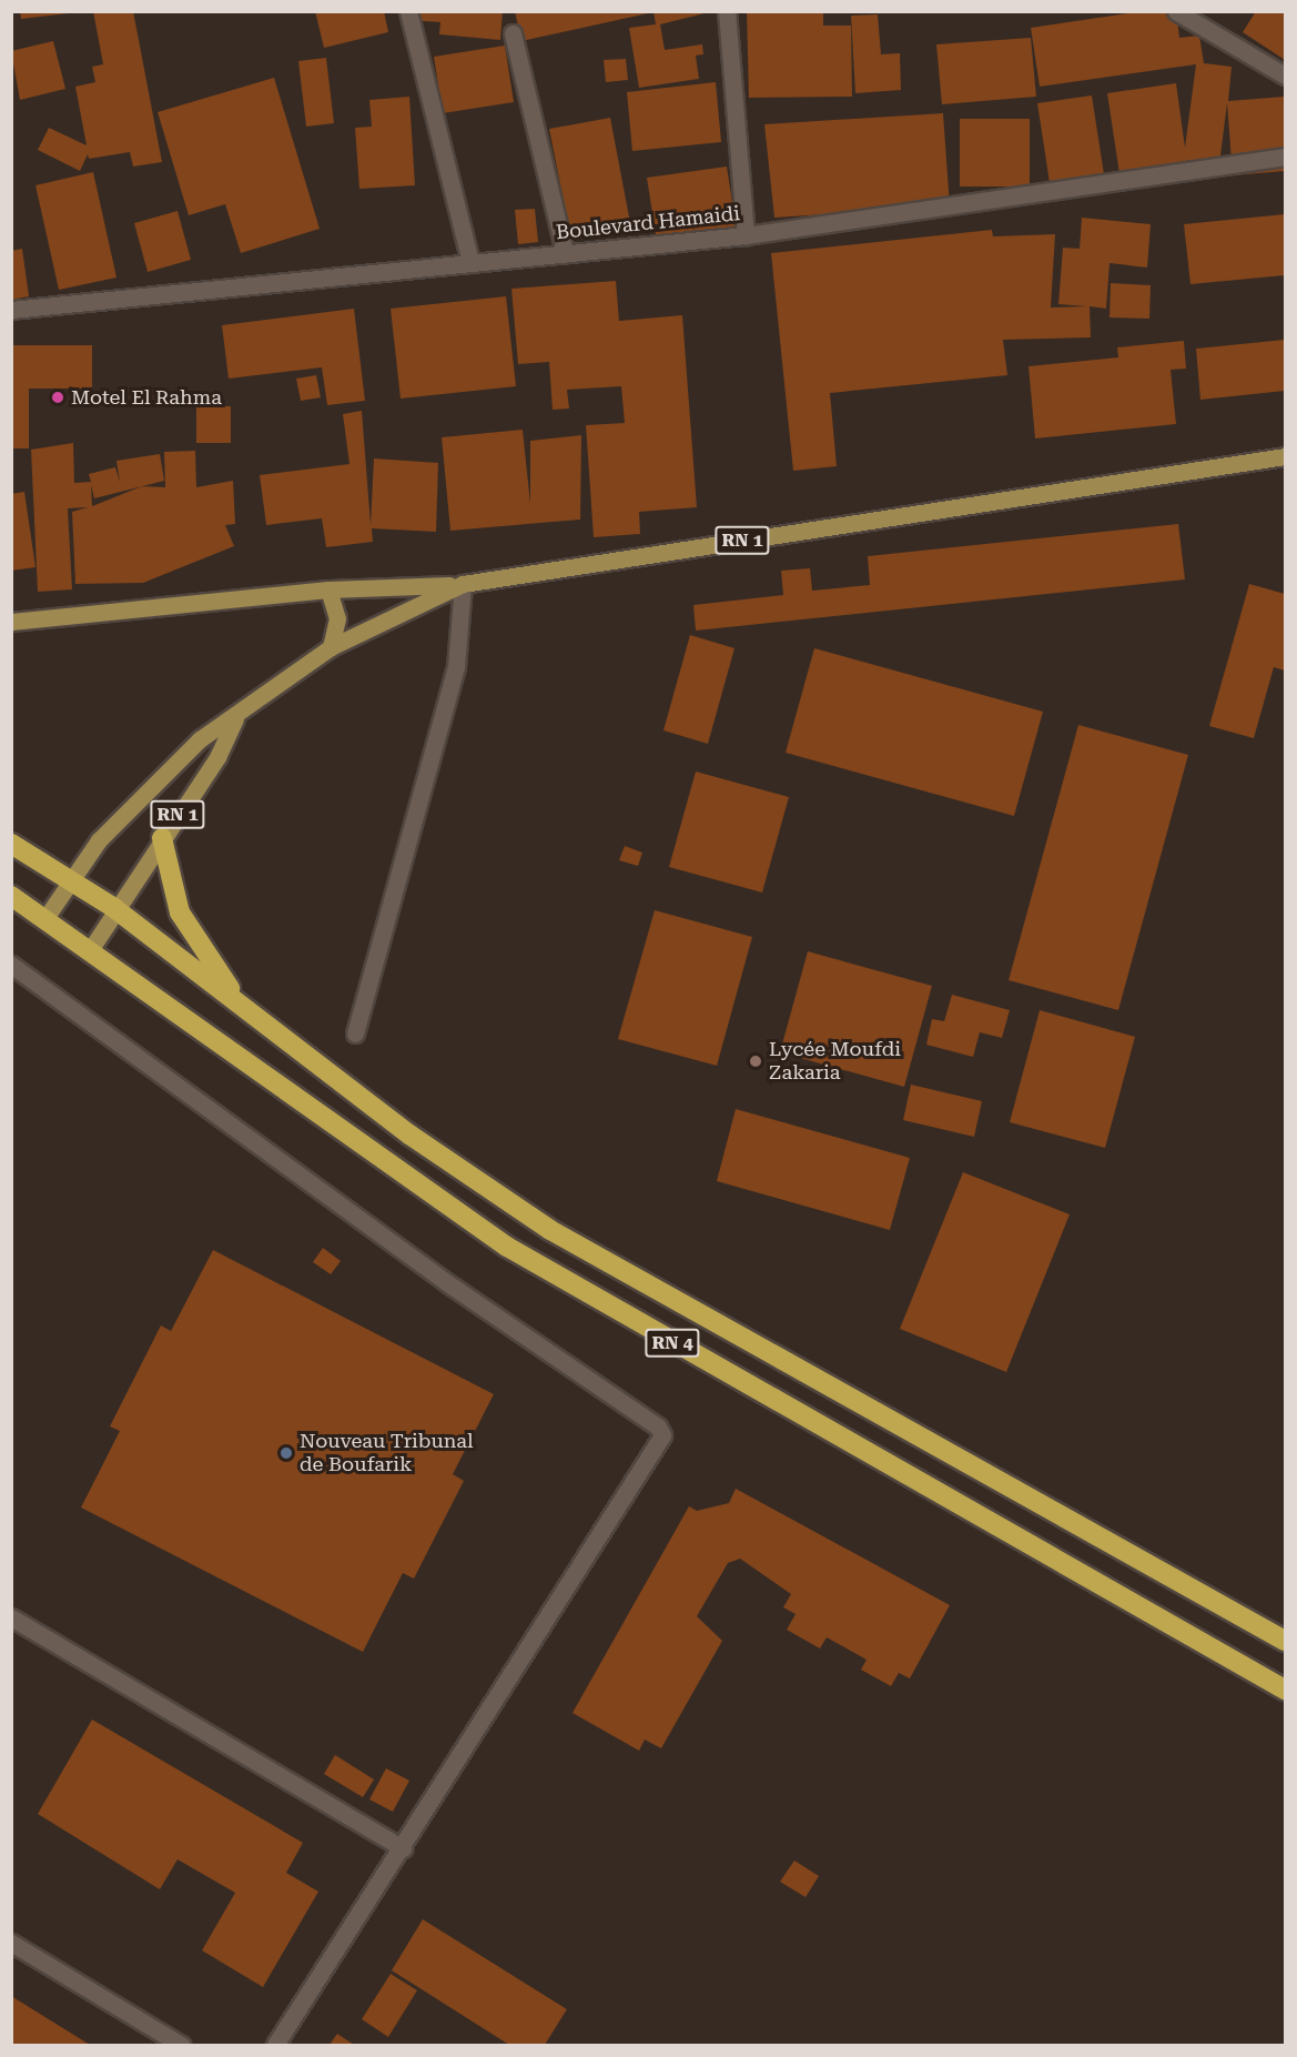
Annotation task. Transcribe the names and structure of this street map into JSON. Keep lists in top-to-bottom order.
{
  "streets": {
    "highway": ["RN 4"],
    "main road": ["RN 1"],
    "street": ["Boulevard Hamaidi"]
  },
  "crossings": [
    ["RN 1", "RN 4"]
  ],
  "places": ["Motel El Rahma", "Lycée Moufdi Zakaria", "Nouveau Tribunal de Boufarik"]
}
